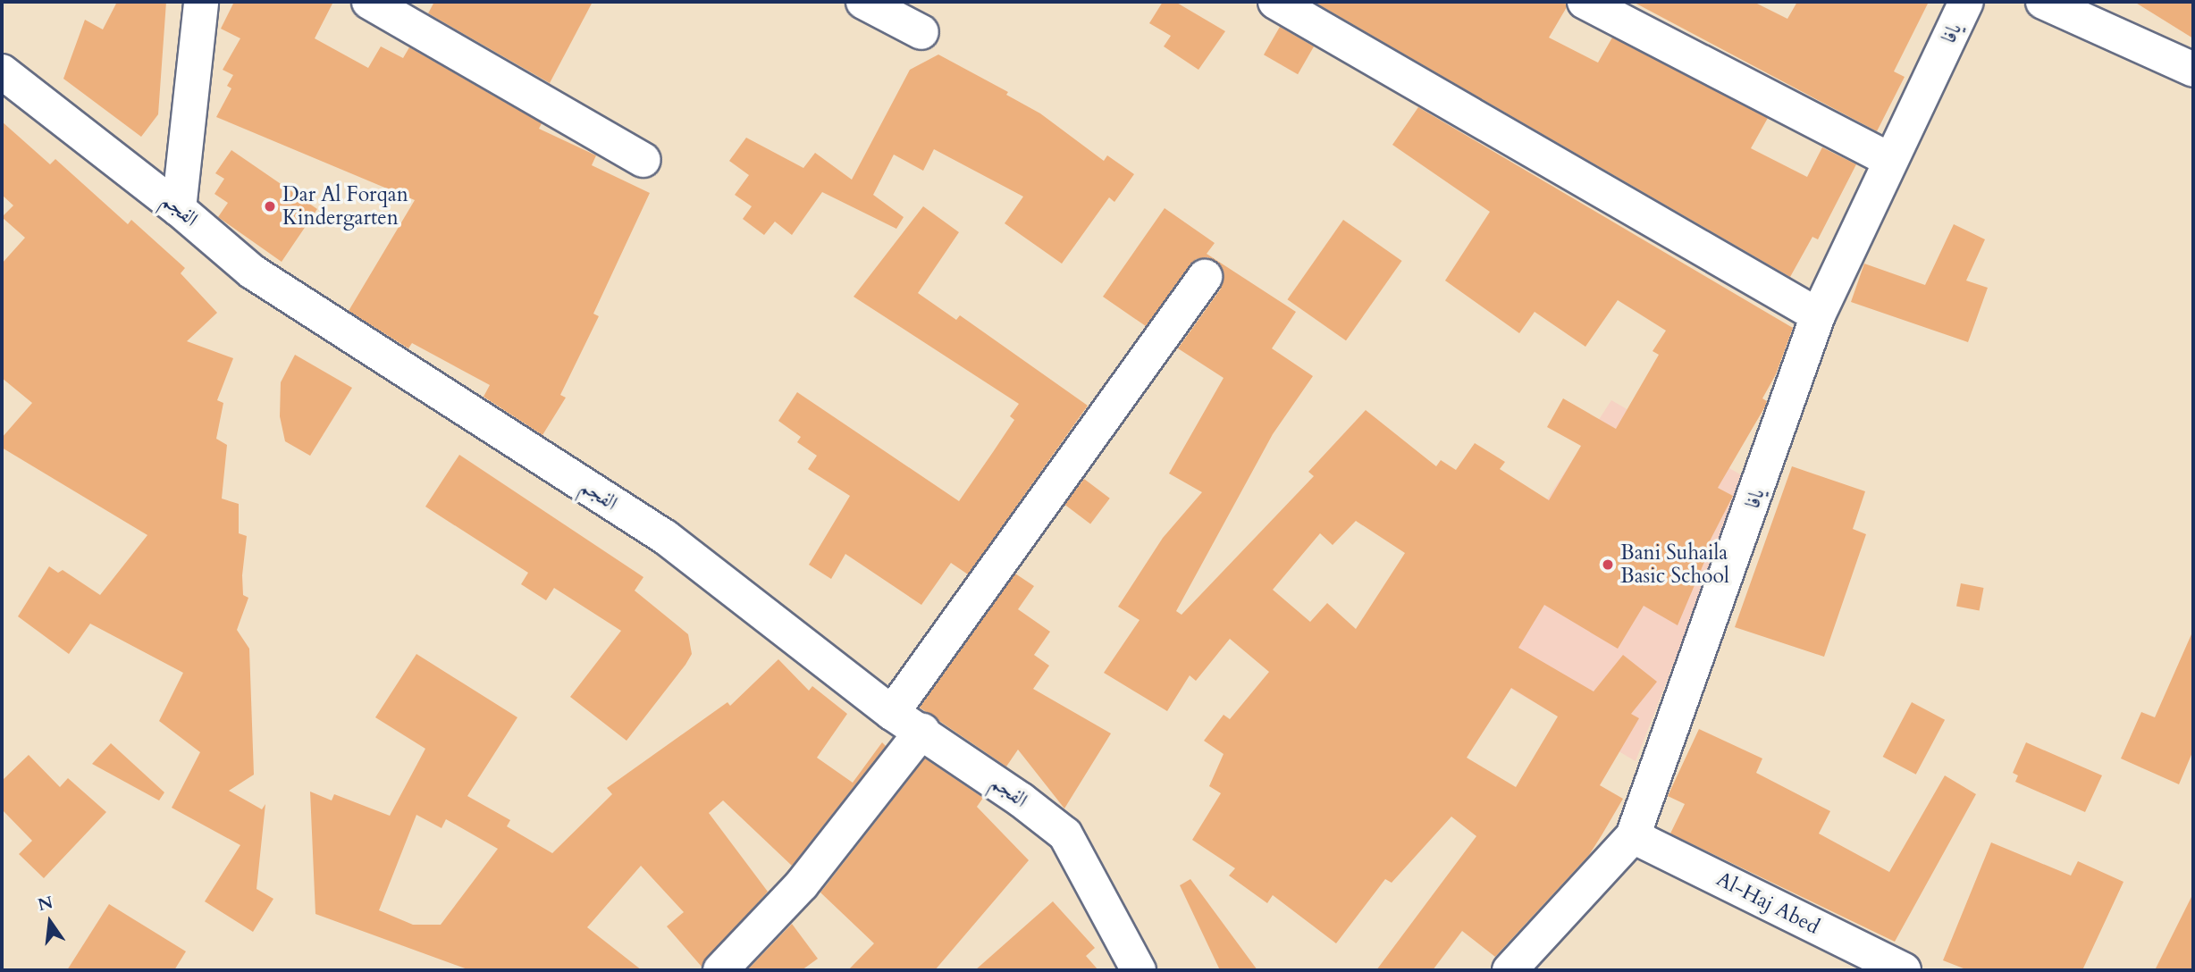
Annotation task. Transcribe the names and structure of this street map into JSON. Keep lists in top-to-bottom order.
{
  "streets": {
    "street": ["يافا", "الفجم", "Al-Haj Abed"]
  },
  "crossings": [
    ["يافا", "Al-Haj Abed"]
  ],
  "places": ["Dar Al Forqan Kindergarten", "Bani Suhaila Basic School"],
  "north": "top"
}
